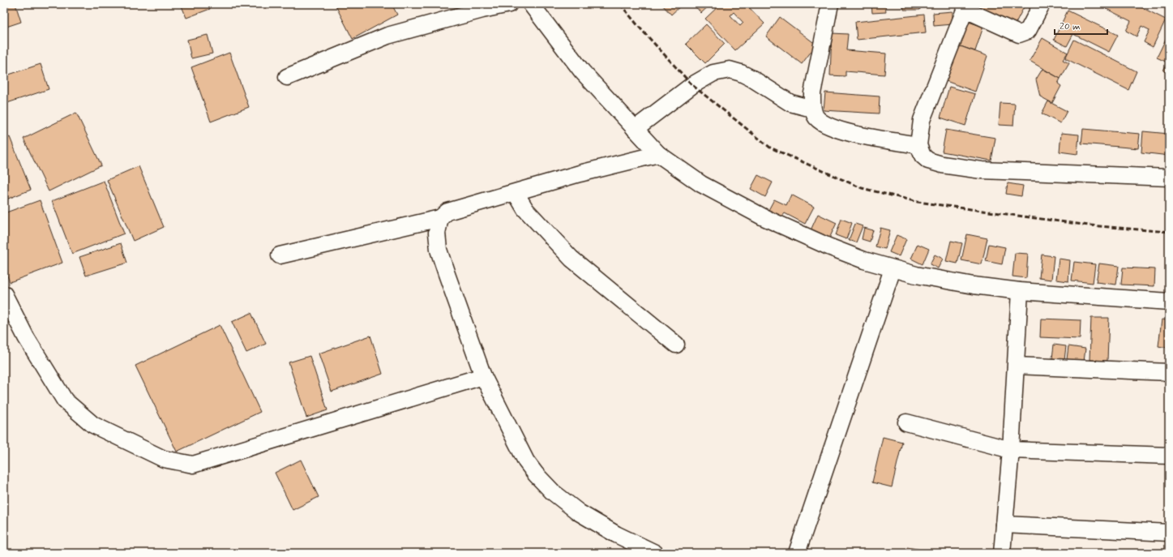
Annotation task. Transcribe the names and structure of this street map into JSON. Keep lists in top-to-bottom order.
{
  "scale_bar": "20 m"
}
